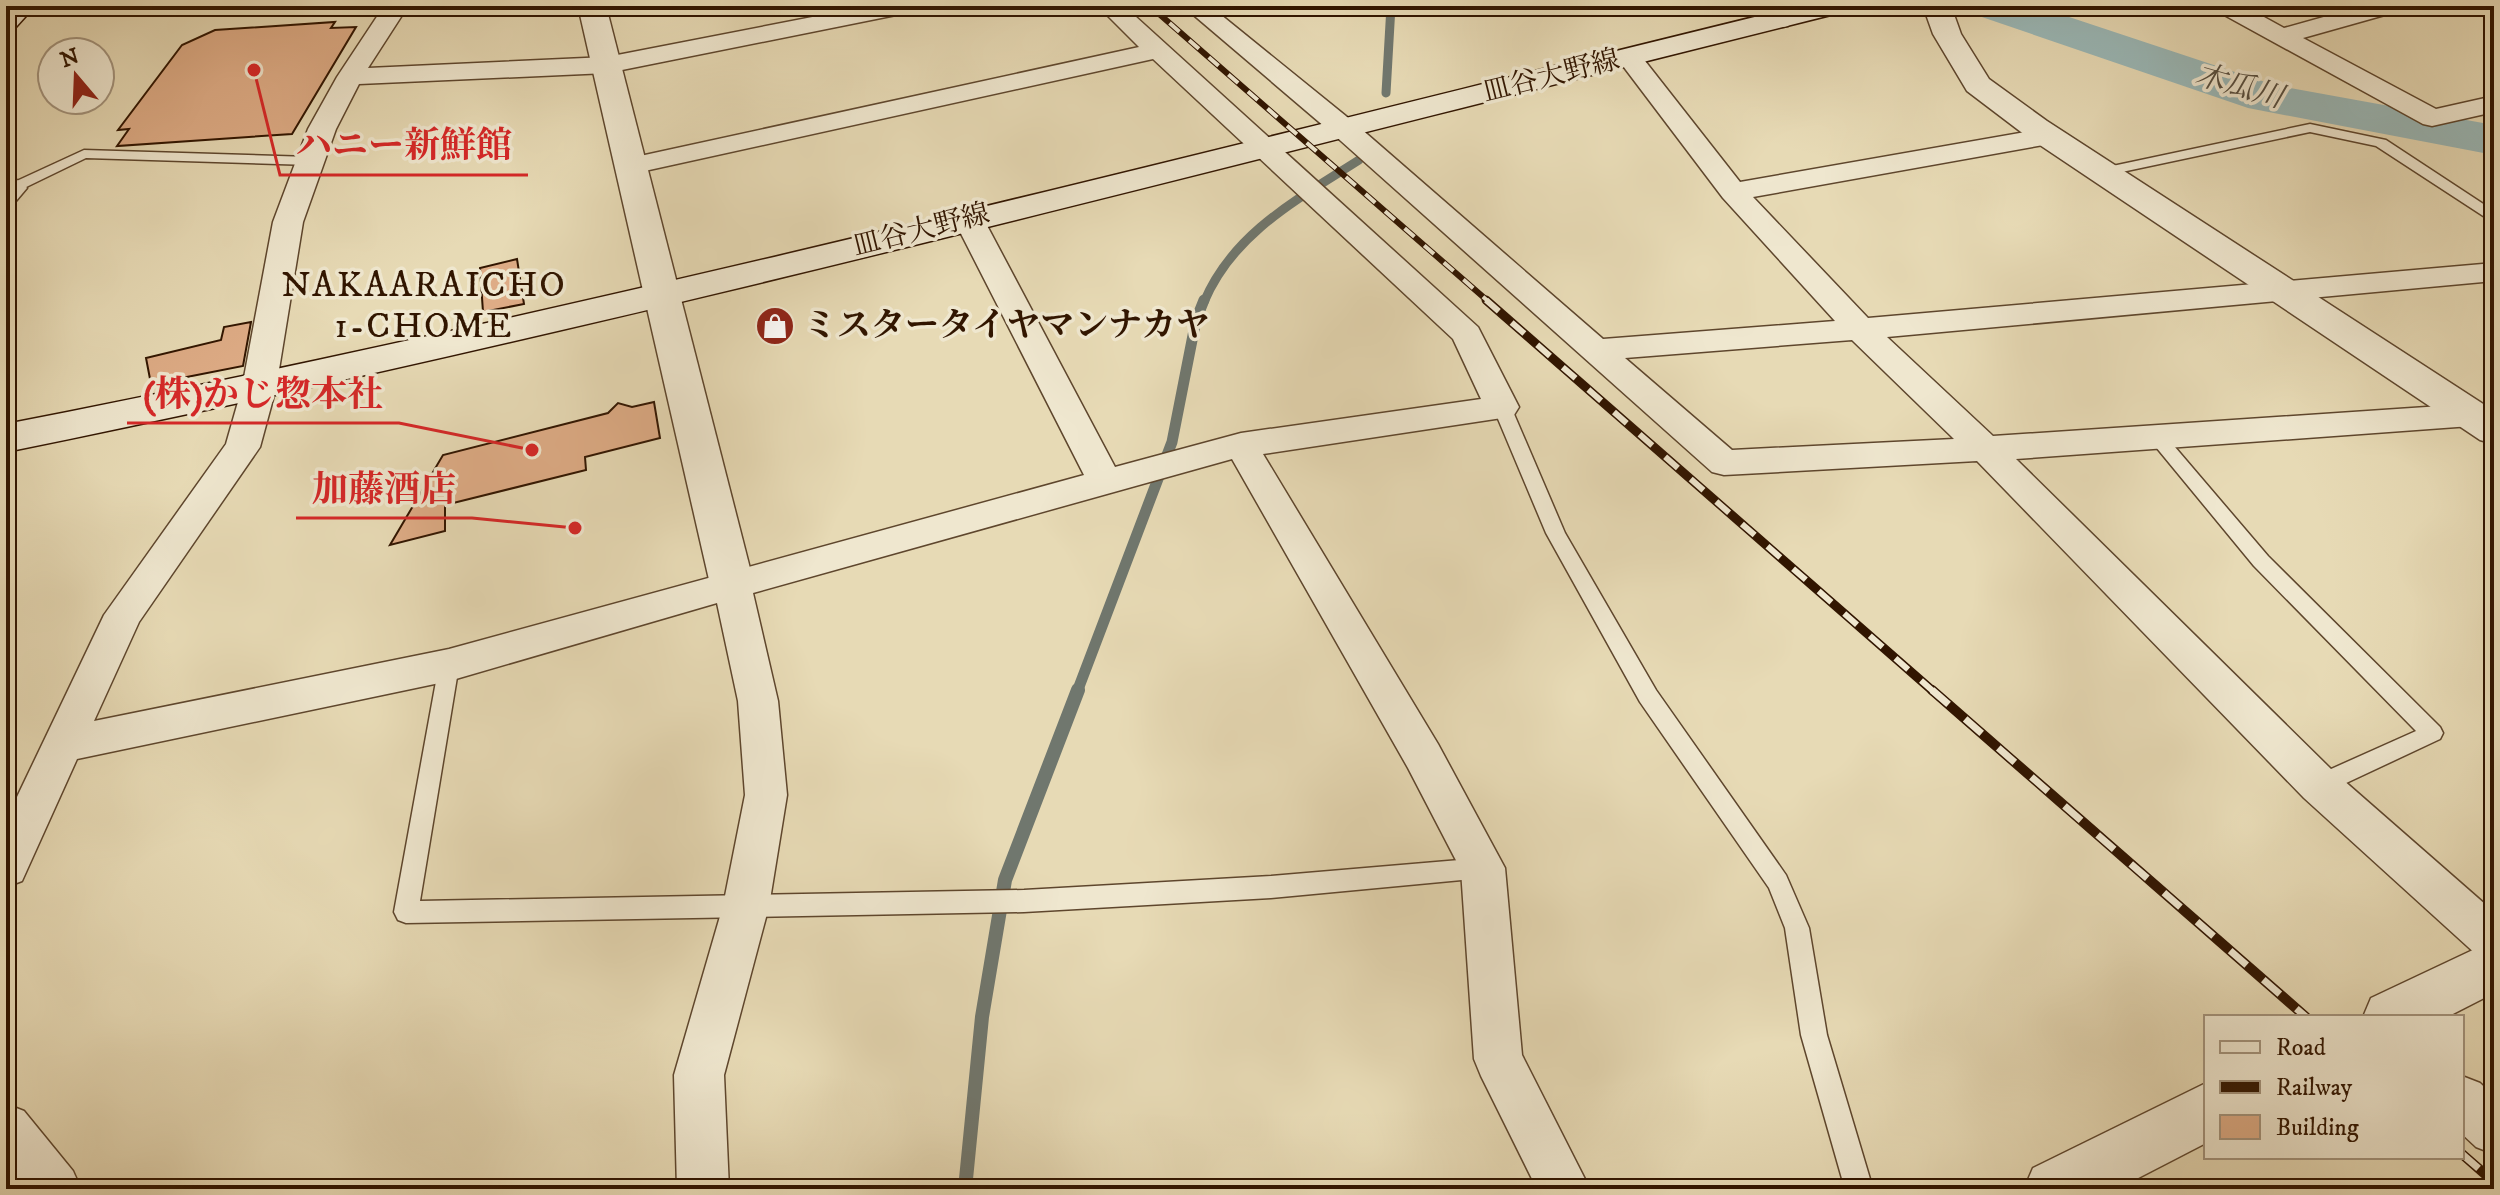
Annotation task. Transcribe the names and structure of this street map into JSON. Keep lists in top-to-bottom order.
{
  "streets": {
    "street": ["皿谷大野線"]
  },
  "districts": ["NAKAARAICHO 1-CHOME"],
  "water": ["木瓜川"],
  "places": {
    "other": ["ハニー新鮮館", "(株)かじ惣本社", "加藤酒店"],
    "shop": ["ミスタータイヤマンナカヤ"]
  },
  "legend": ["Road", "Railway", "Building"],
  "north": "top"
}
